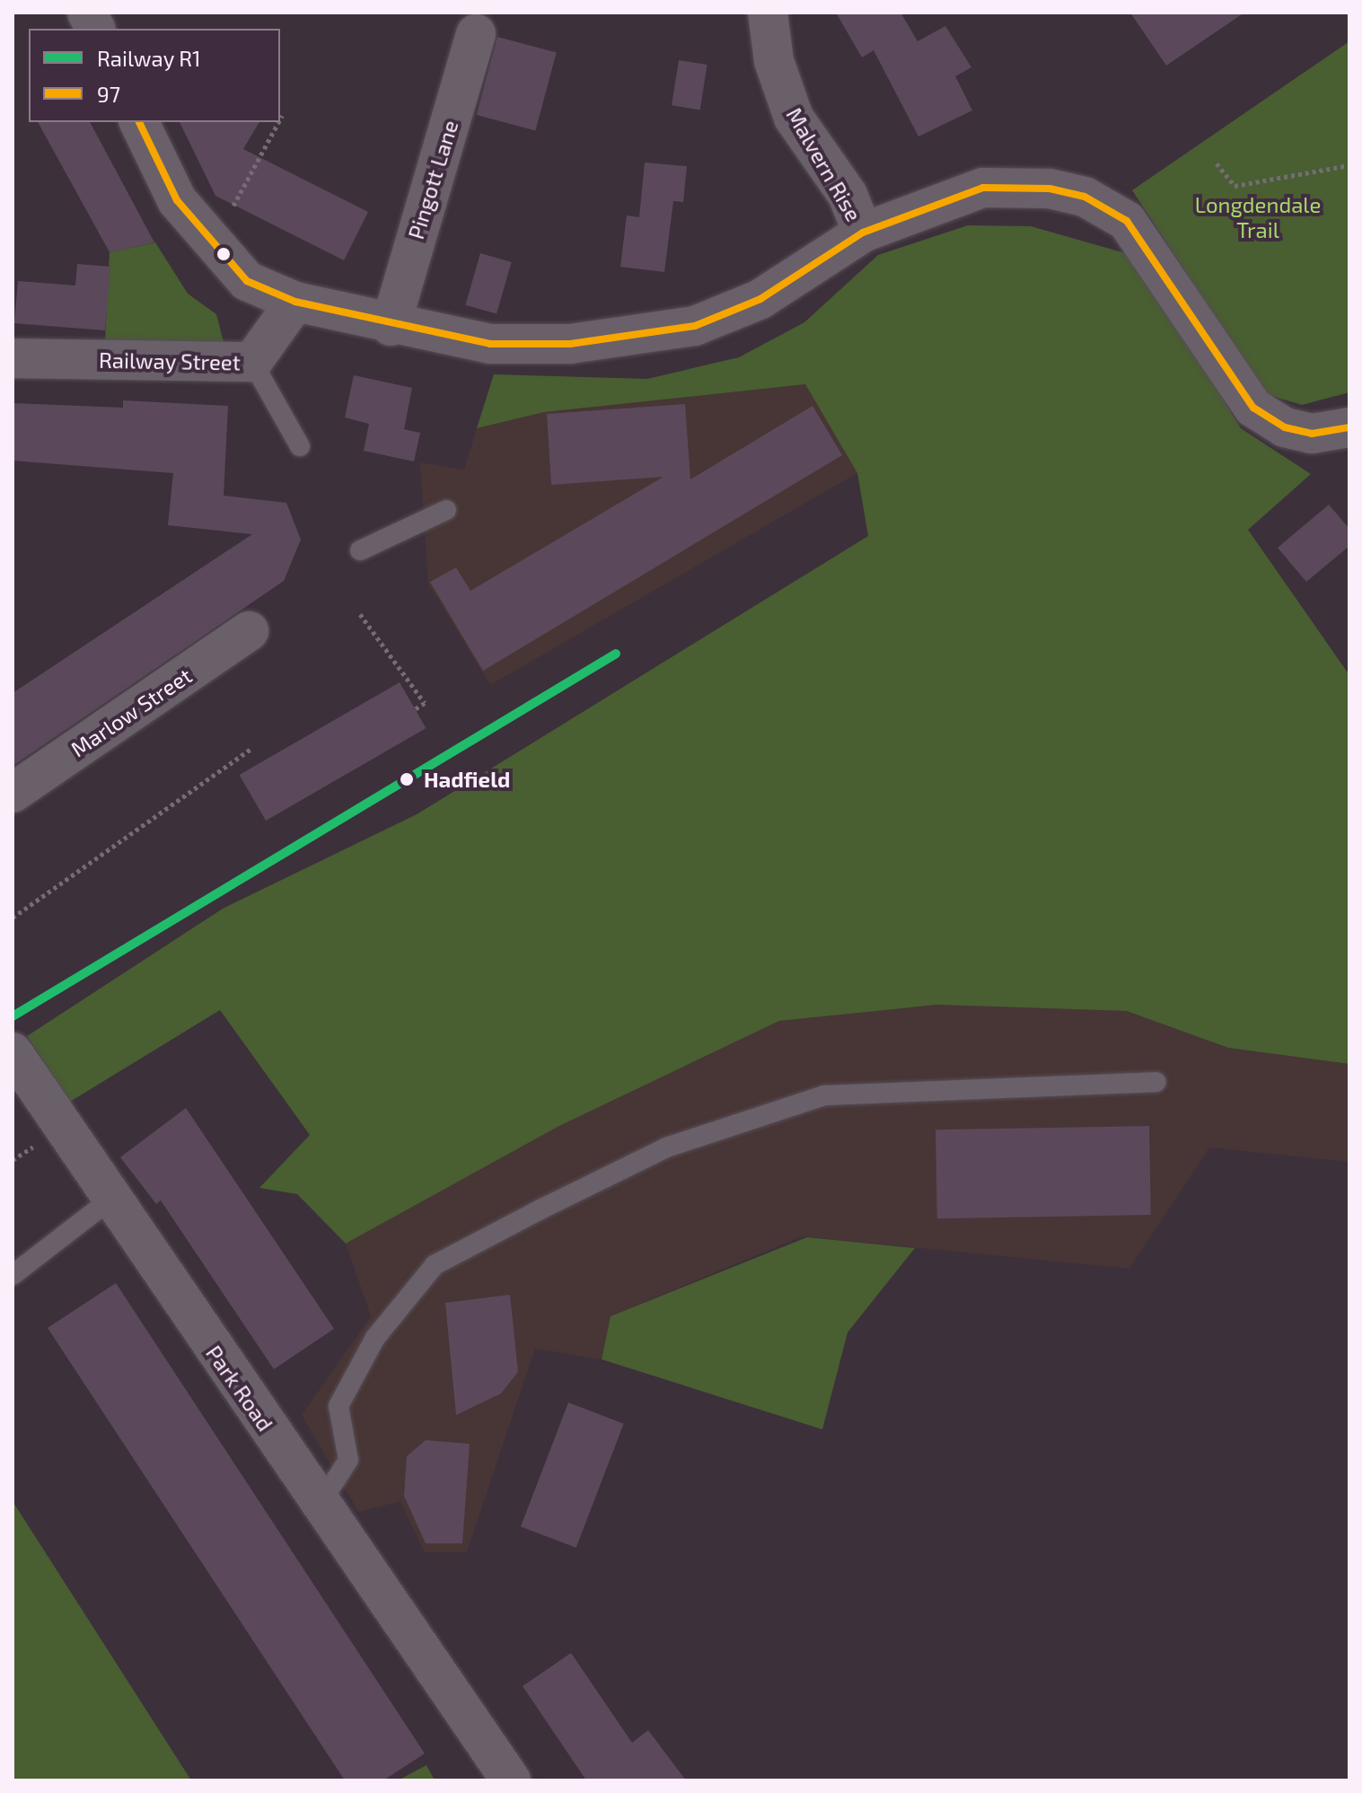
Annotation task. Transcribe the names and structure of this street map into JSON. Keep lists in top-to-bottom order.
{
  "streets": {
    "street": [
      "Malvern Rise",
      "Pingott Lane",
      "Railway Street",
      "Marlow Street",
      "Park Road"
    ]
  },
  "parks": ["Longdendale Trail"],
  "places": ["Hadfield"],
  "lines": ["transit line 97", "rail line R1"],
  "legend": ["Railway R1", "97"]
}
